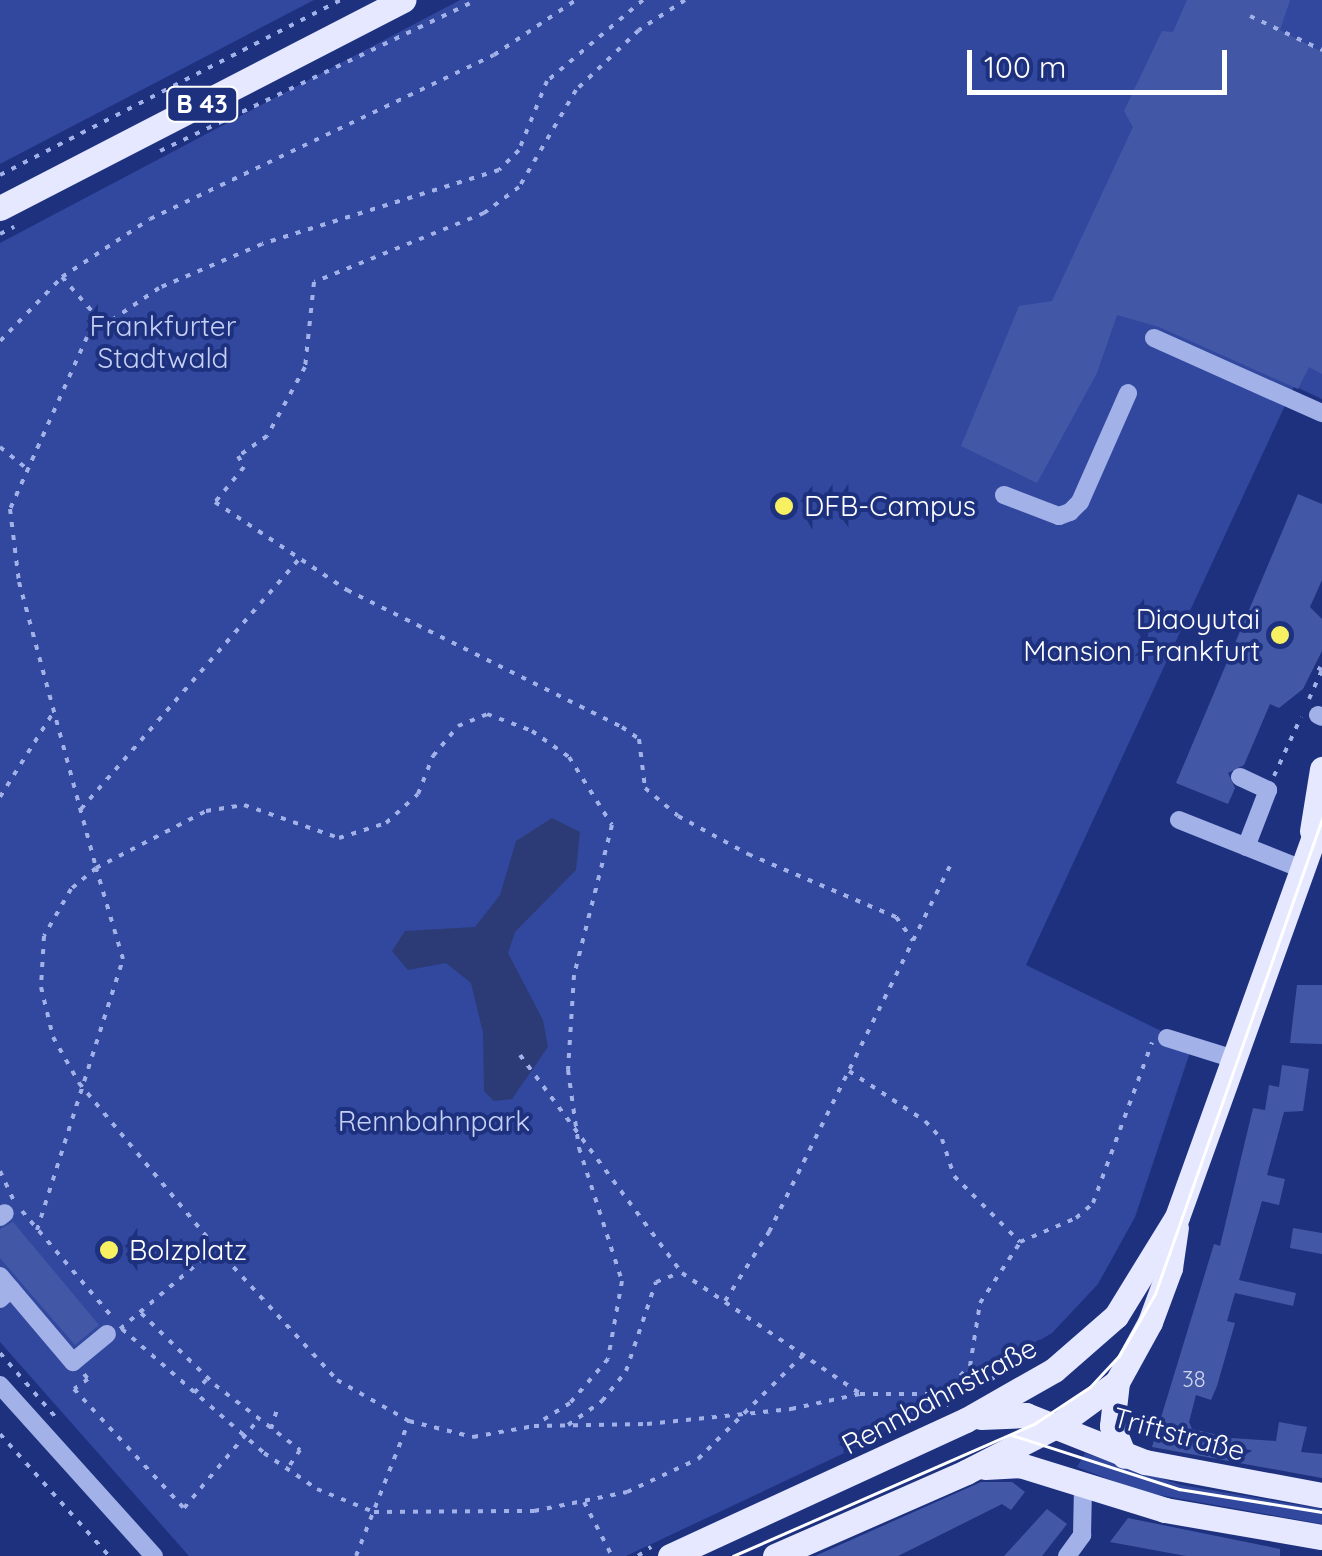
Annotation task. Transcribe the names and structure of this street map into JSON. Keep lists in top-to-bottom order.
{
  "streets": {
    "main road": ["B 43", "Rennbahnstraße", "Triftstraße"]
  },
  "crossings": [
    ["Rennbahnstraße", "Triftstraße"]
  ],
  "parks": ["Frankfurter Stadtwald", "Rennbahnpark"],
  "places": ["DFB-Campus", "Diaoyutai Mansion Frankfurt", "Bolzplatz"],
  "house_numbers": ["38"],
  "scale_bar": "100 m"
}
